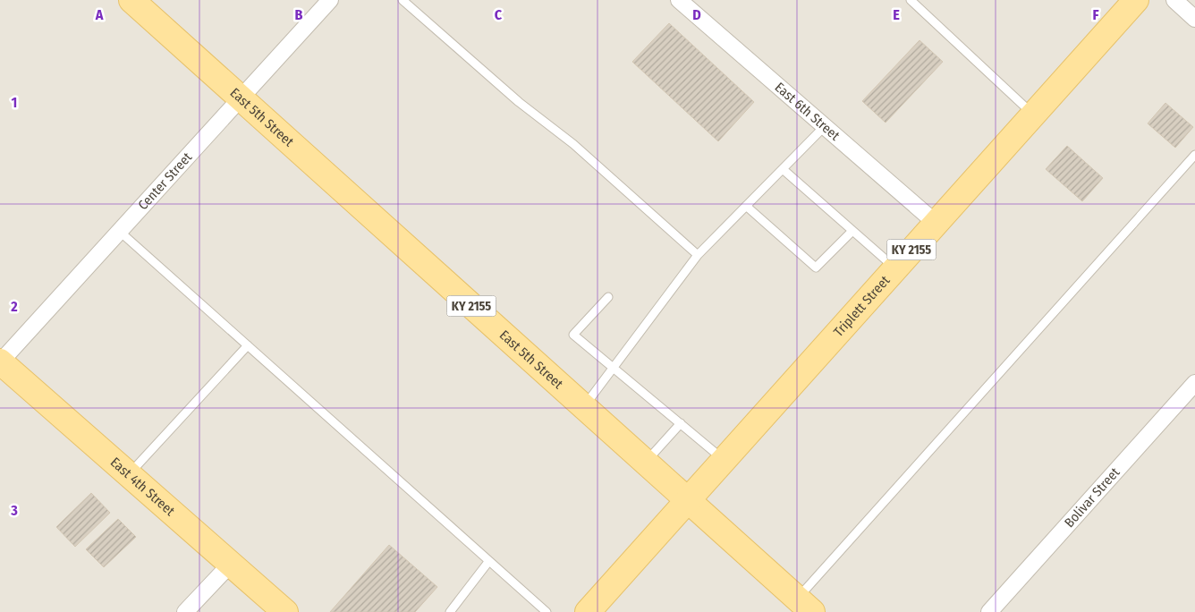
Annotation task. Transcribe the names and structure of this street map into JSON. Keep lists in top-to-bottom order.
{
  "streets": {
    "main road": [
      "East 5th Street",
      "KY 2155",
      "Triplett Street",
      "East 4th Street"
    ],
    "street": ["East 6th Street", "Center Street", "Bolivar Street"]
  },
  "crossings": [
    ["East 6th Street", "Triplett Street"],
    ["East 5th Street", "Center Street"],
    ["East 5th Street", "Triplett Street"],
    ["Center Street", "East 4th Street"]
  ],
  "grid": {
    "columns": [
      "A",
      "B",
      "C",
      "D",
      "E",
      "F"
    ],
    "rows": ["1", "2", "3"]
  }
}
